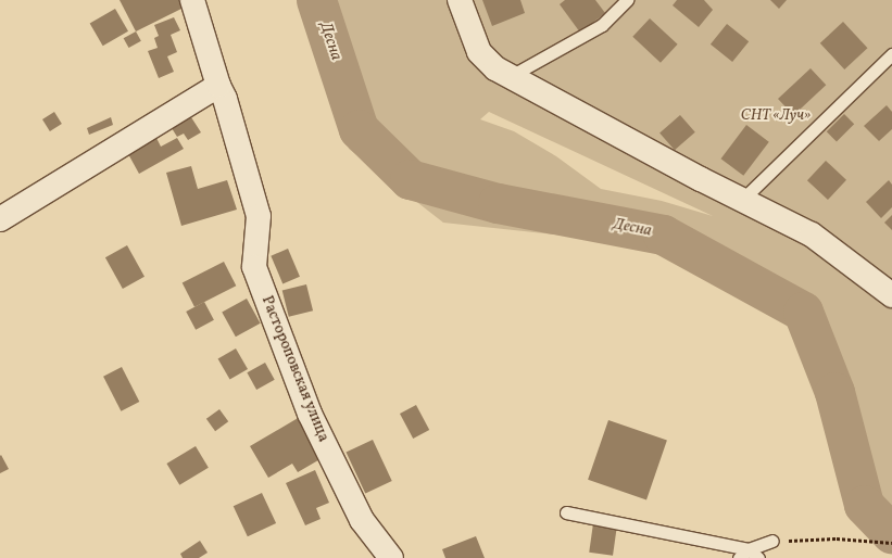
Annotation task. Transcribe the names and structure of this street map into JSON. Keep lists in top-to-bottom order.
{
  "streets": {
    "street": ["Растороповская улица"]
  },
  "water": ["Десна"],
  "parks": ["СНТ «Луч»"]
}
